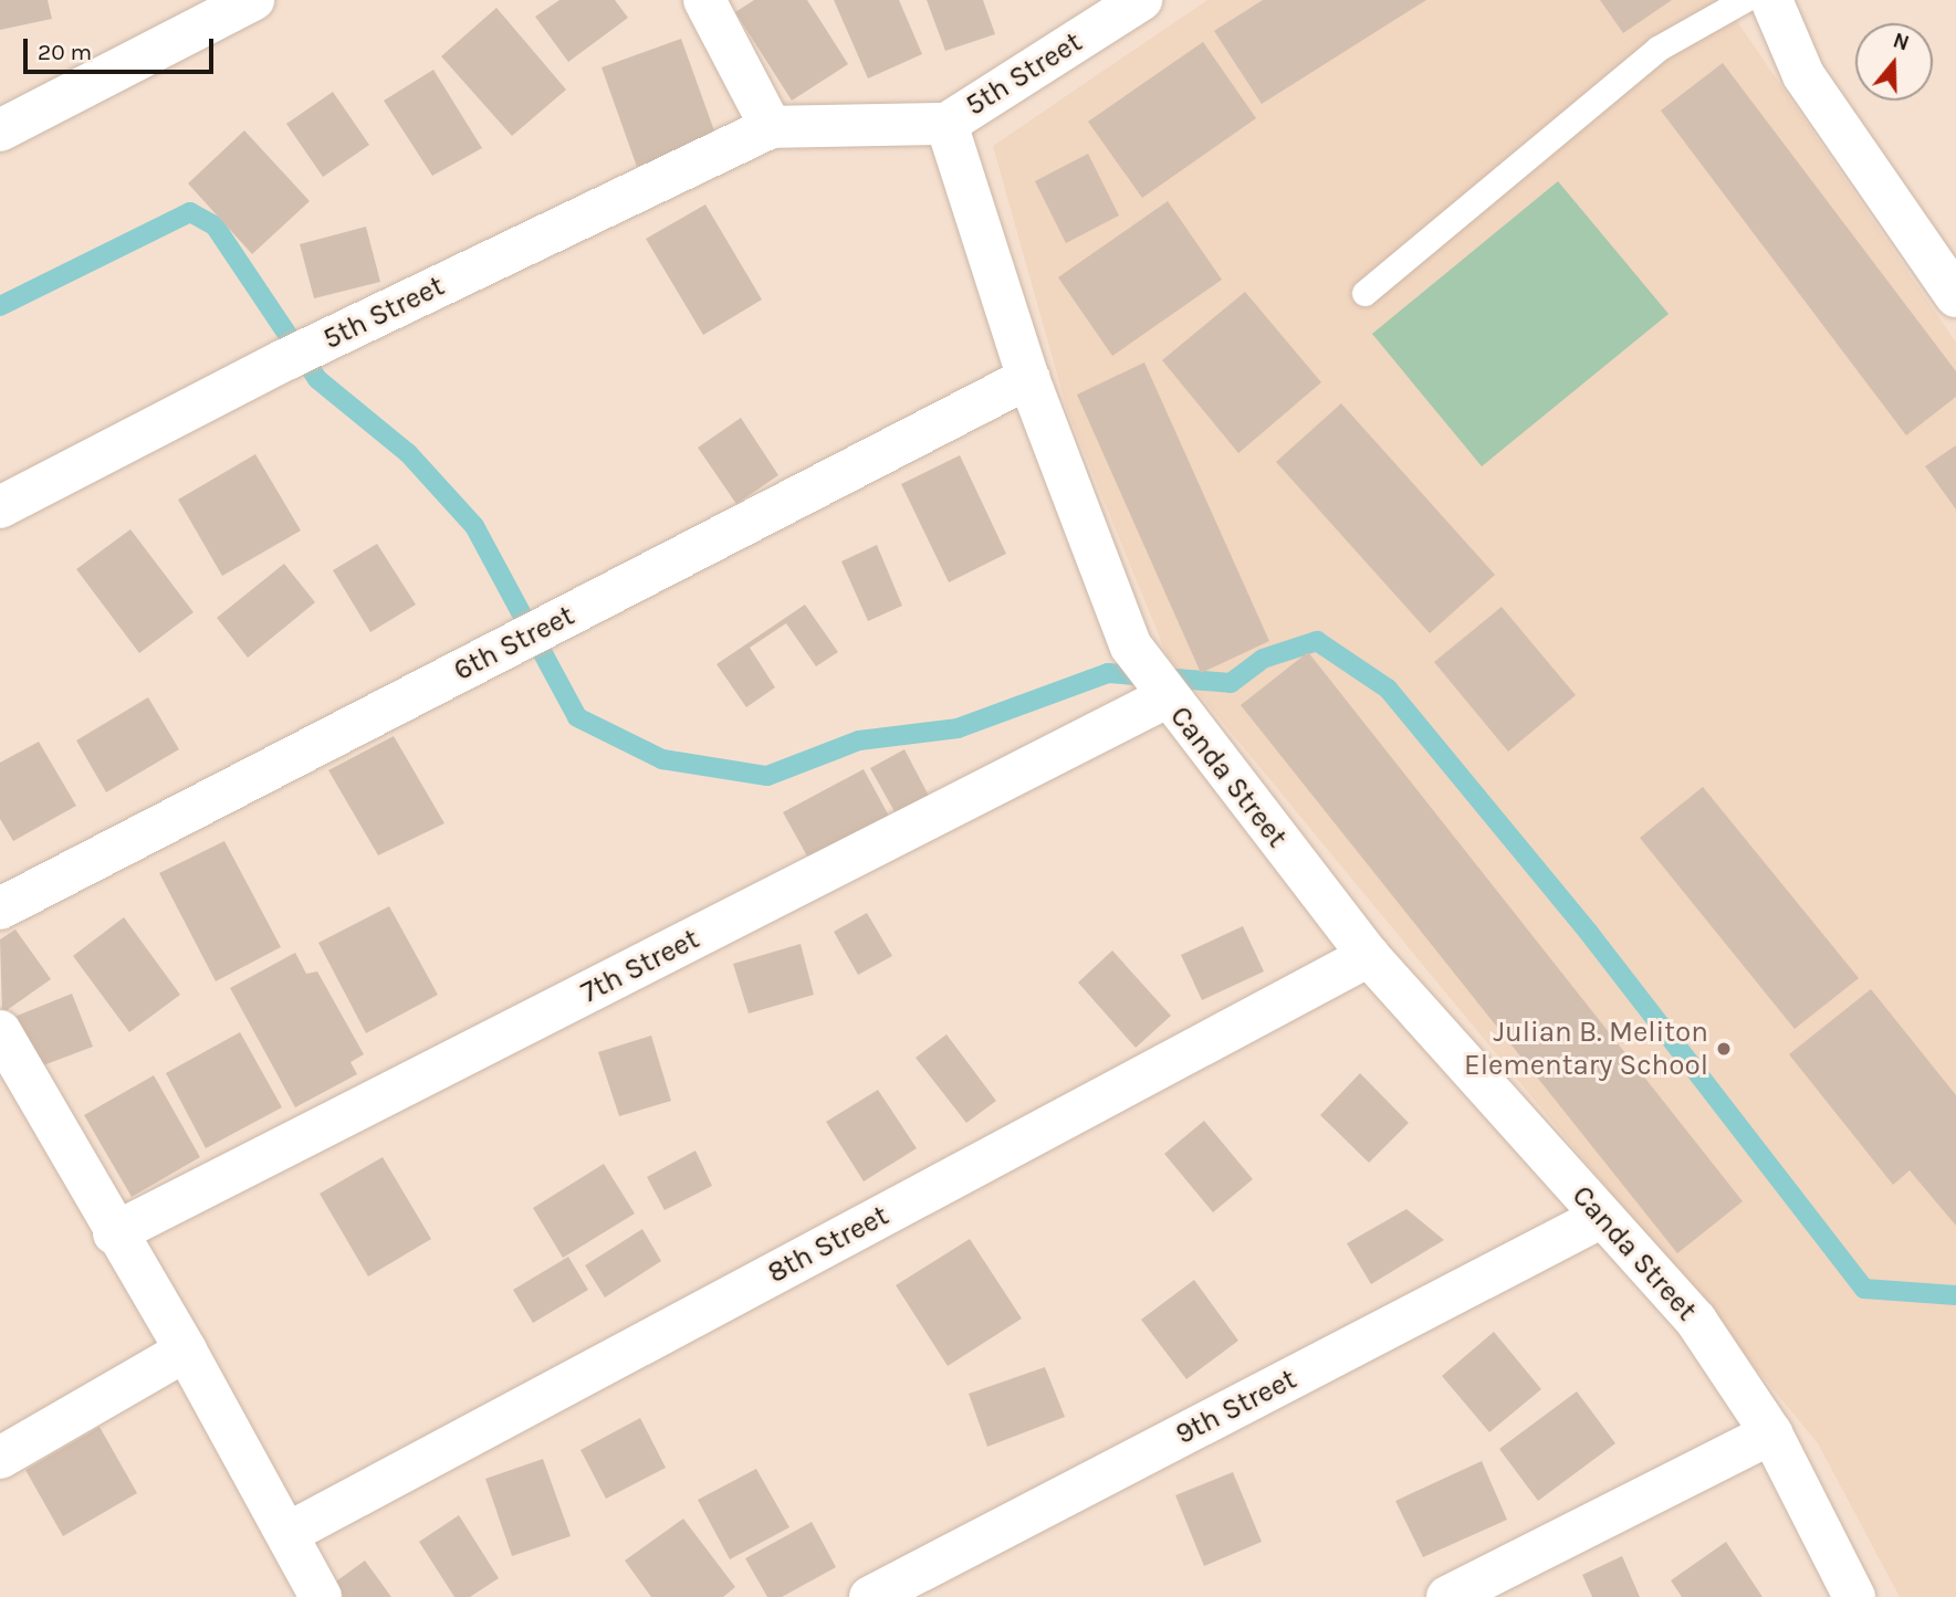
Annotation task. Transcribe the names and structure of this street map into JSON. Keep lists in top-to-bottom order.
{
  "streets": {
    "street": [
      "5th Street",
      "6th Street",
      "Canda Street",
      "7th Street",
      "8th Street",
      "9th Street"
    ]
  },
  "crossings": [
    ["5th Street", "Canda Street"],
    ["6th Street", "Canda Street"],
    ["Canda Street", "7th Street"],
    ["Canda Street", "8th Street"],
    ["Canda Street", "9th Street"]
  ],
  "places": ["Julian B. Meliton Elementary School"],
  "scale_bar": "20 m",
  "north": "top"
}
